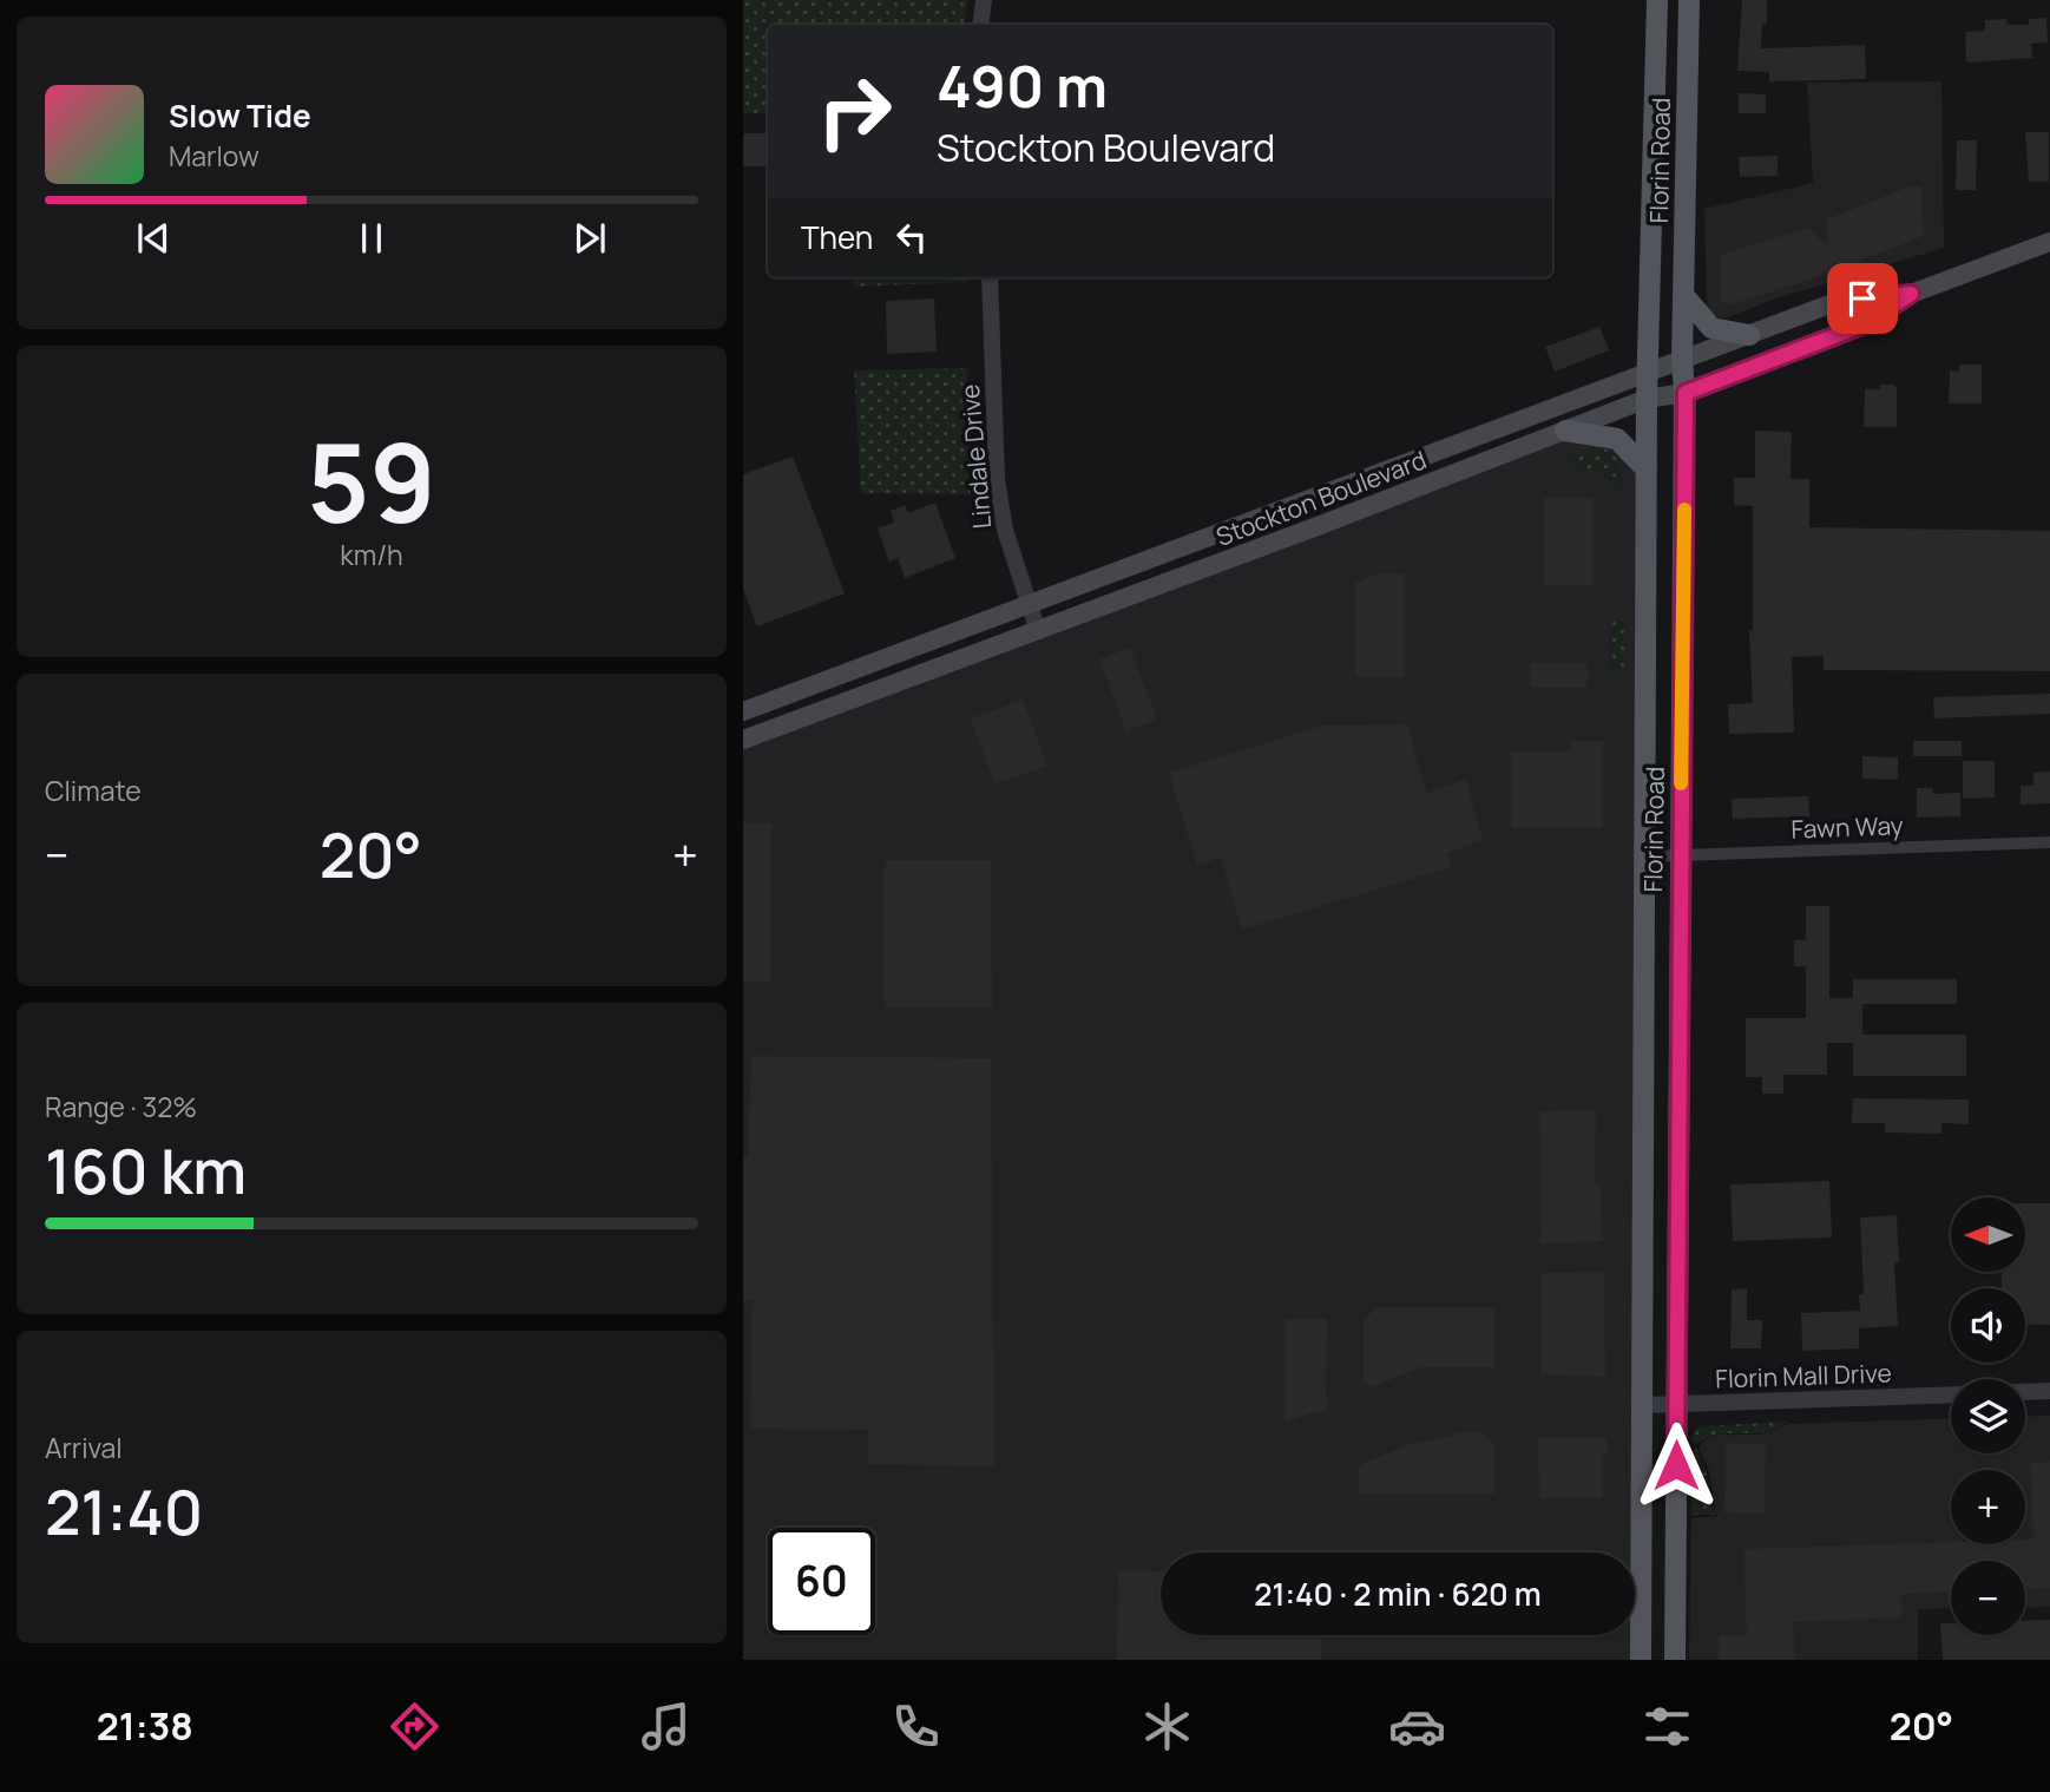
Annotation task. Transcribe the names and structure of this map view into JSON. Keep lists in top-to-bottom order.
{
  "streets": {
    "main road": ["Florin Road", "Stockton Boulevard"],
    "street": ["Lindale Drive", "Fawn Way", "Florin Mall Drive"]
  },
  "crossings": [
    ["Florin Road", "Stockton Boulevard"],
    ["Florin Road", "Fawn Way"],
    ["Florin Road", "Florin Mall Drive"],
    ["Lindale Drive", "Stockton Boulevard"]
  ],
  "north": "left",
  "page": {
    "turn": ["490 m", "Stockton Boulevard"],
    "song": ["Slow Tide", "Marlow"],
    "then": "Then",
    "tile": [
      ["59", "km/h"],
      "Climate",
      ["Range · 32%", "160 km"],
      ["Arrival", "21:40"]
    ],
    "heat": ["−", "20°", "+"],
    "map_buttons": ["+", "−"],
    "limit": "60",
    "trip": "21:40 · 2 min · 620 m",
    "tabs": ["21:38", "20°"]
  }
}
